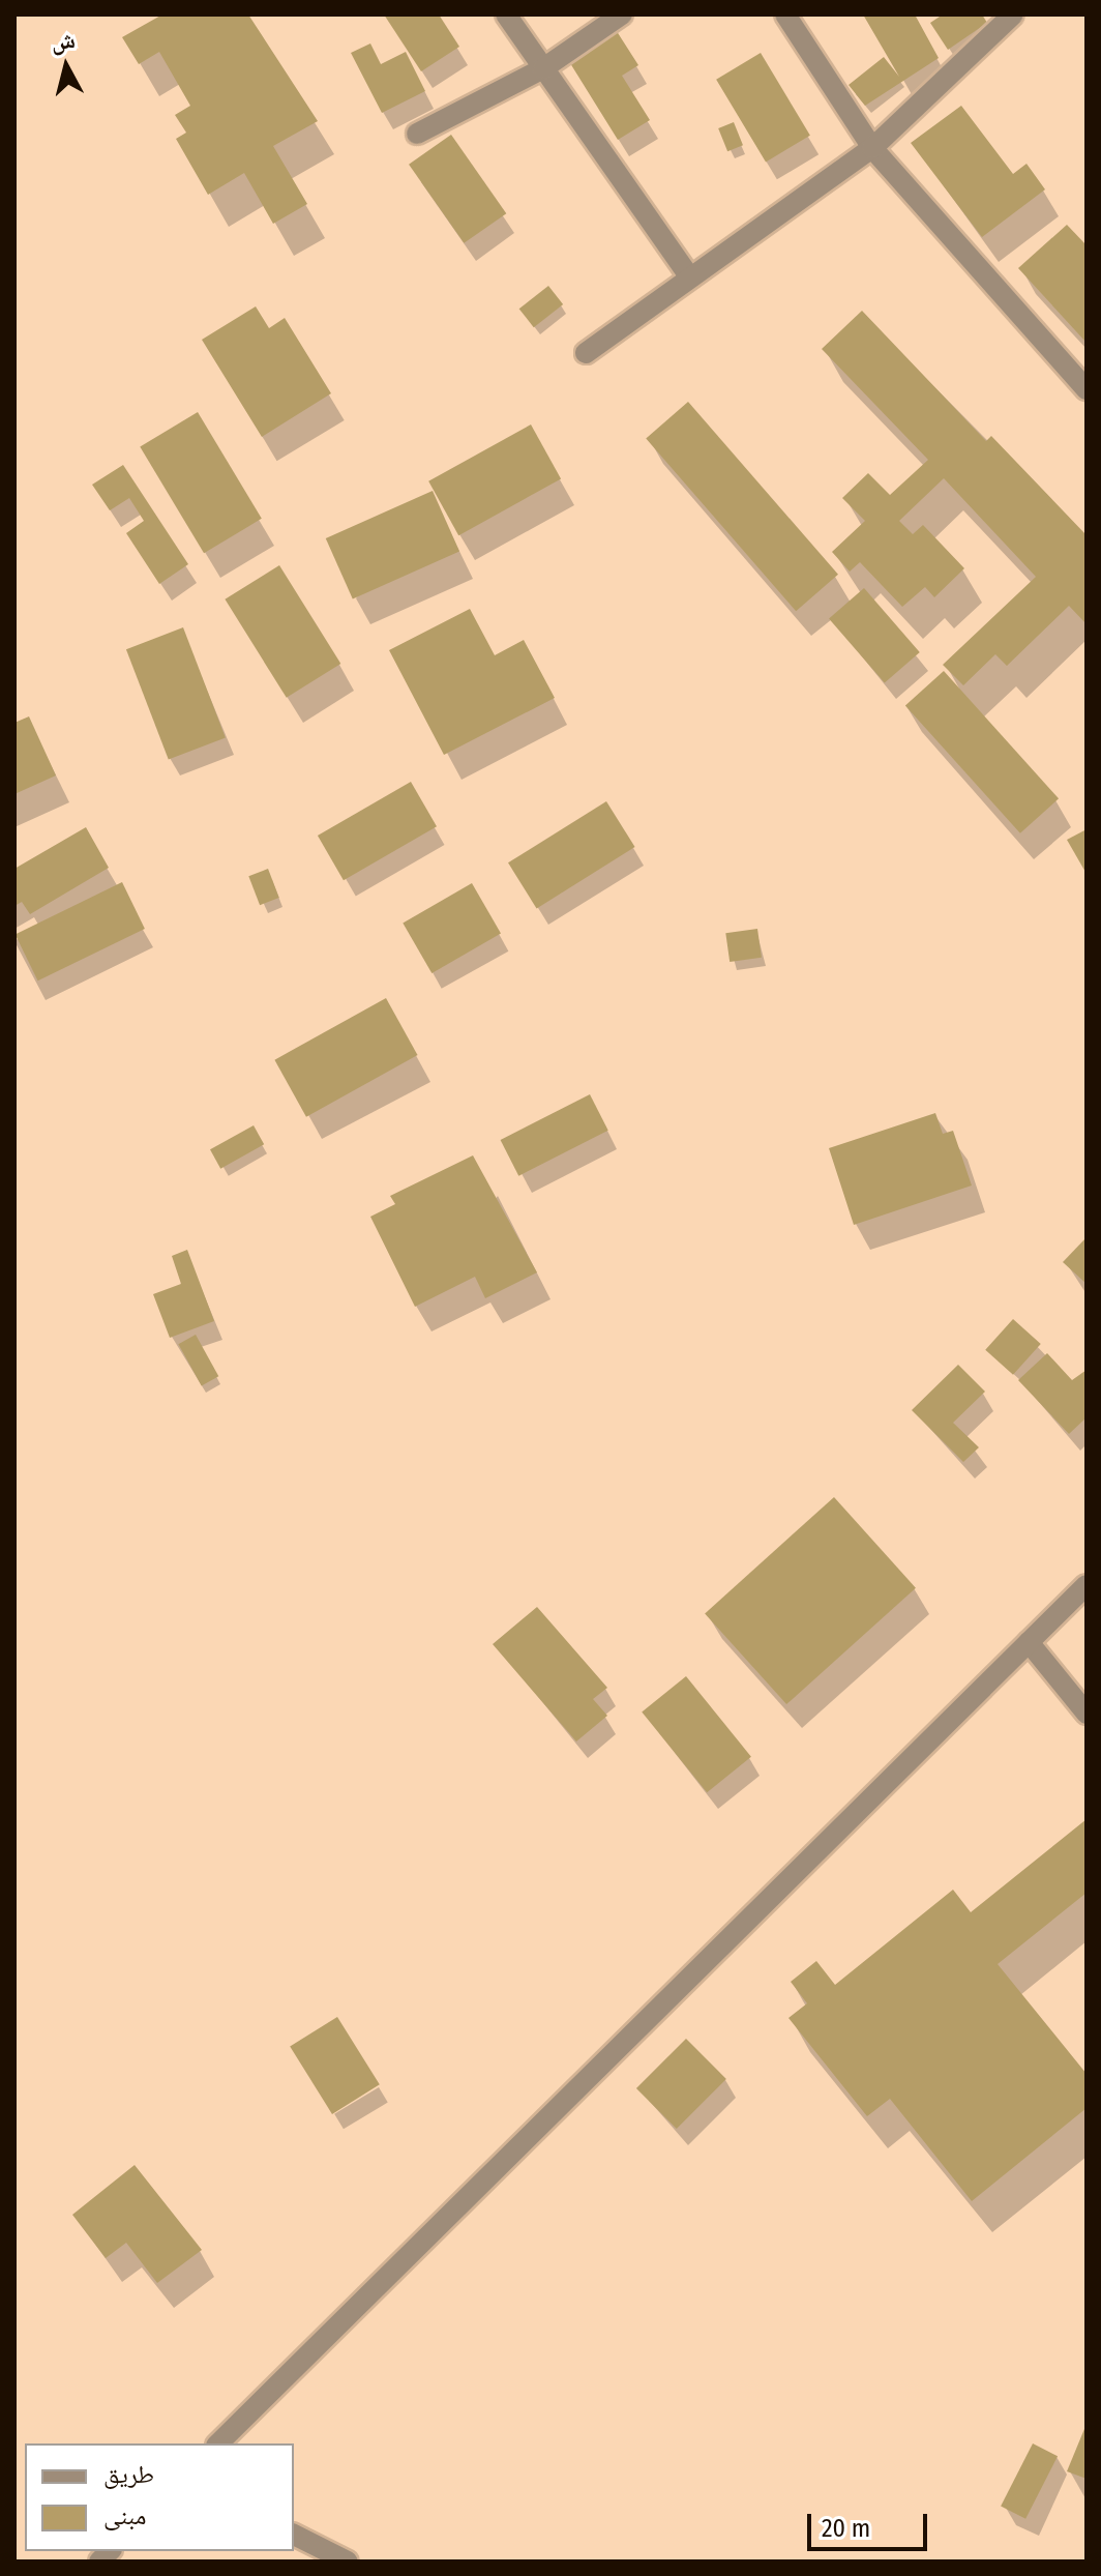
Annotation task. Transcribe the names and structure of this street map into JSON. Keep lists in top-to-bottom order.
{
  "legend": ["طريق", "مبنى"],
  "scale_bar": "20 m",
  "north": "top"
}
